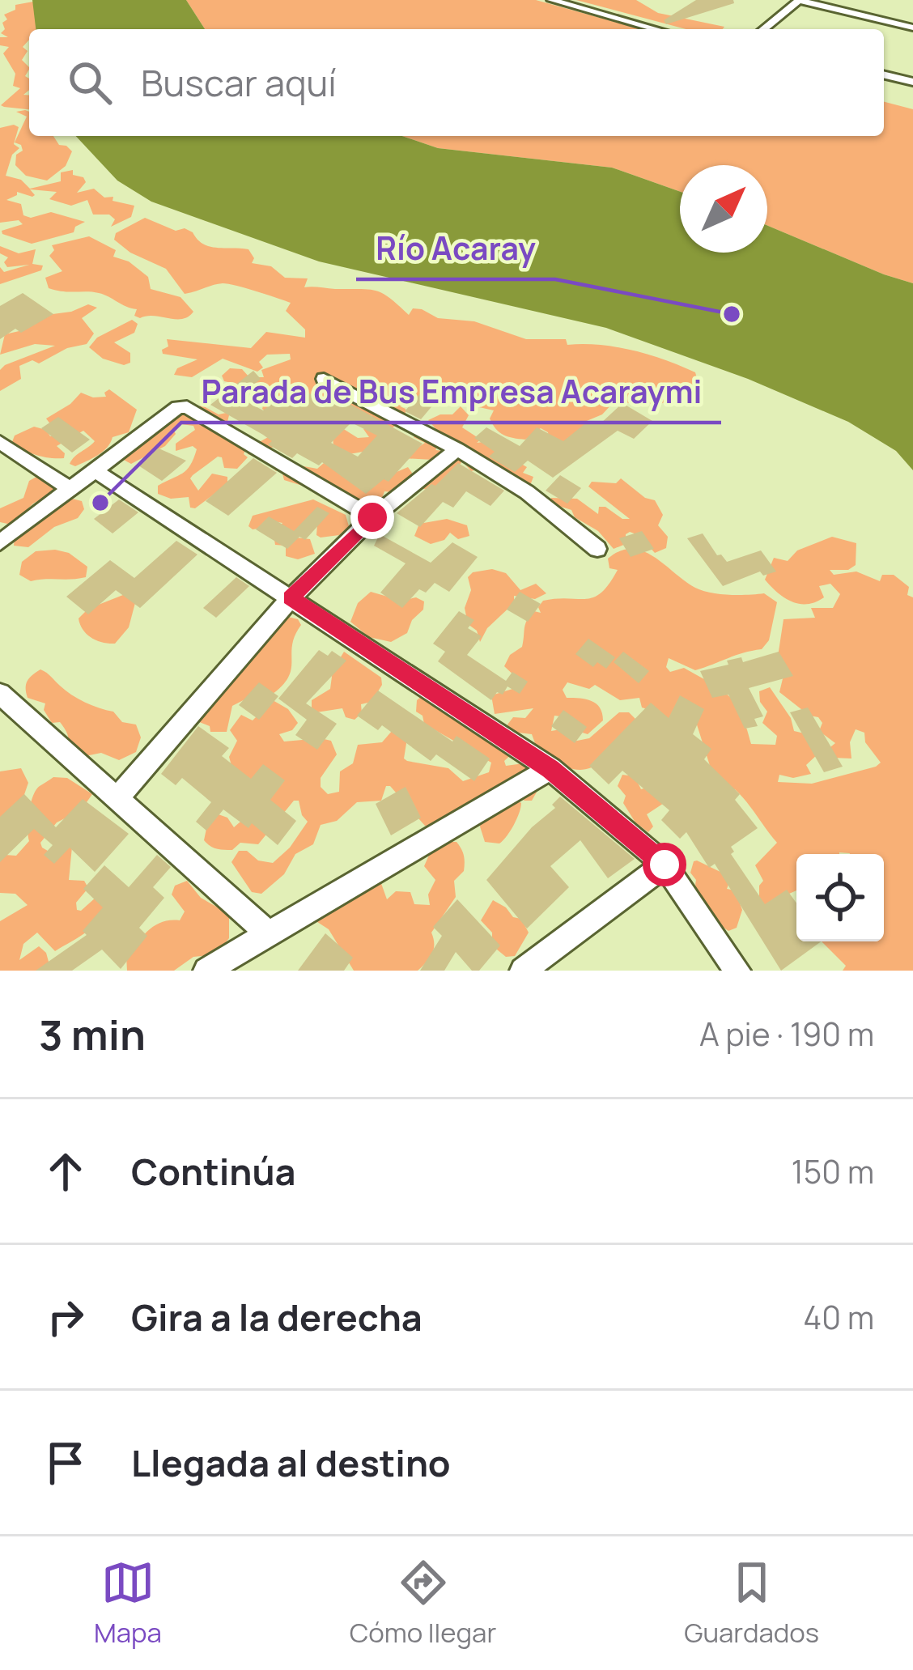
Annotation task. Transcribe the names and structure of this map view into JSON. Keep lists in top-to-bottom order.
{
  "places": ["Río Acaray", "Parada de Bus Empresa Acaraymi"],
  "north": "top right",
  "page": {
    "search": "Buscar aquí",
    "heading": ["3 min", "A pie · 190 m"],
    "list": [
      ["Continúa", "150 m"],
      ["Gira a la derecha", "40 m"],
      "Llegada al destino"
    ],
    "nav": ["Mapa", "Cómo llegar", "Guardados"]
  }
}
